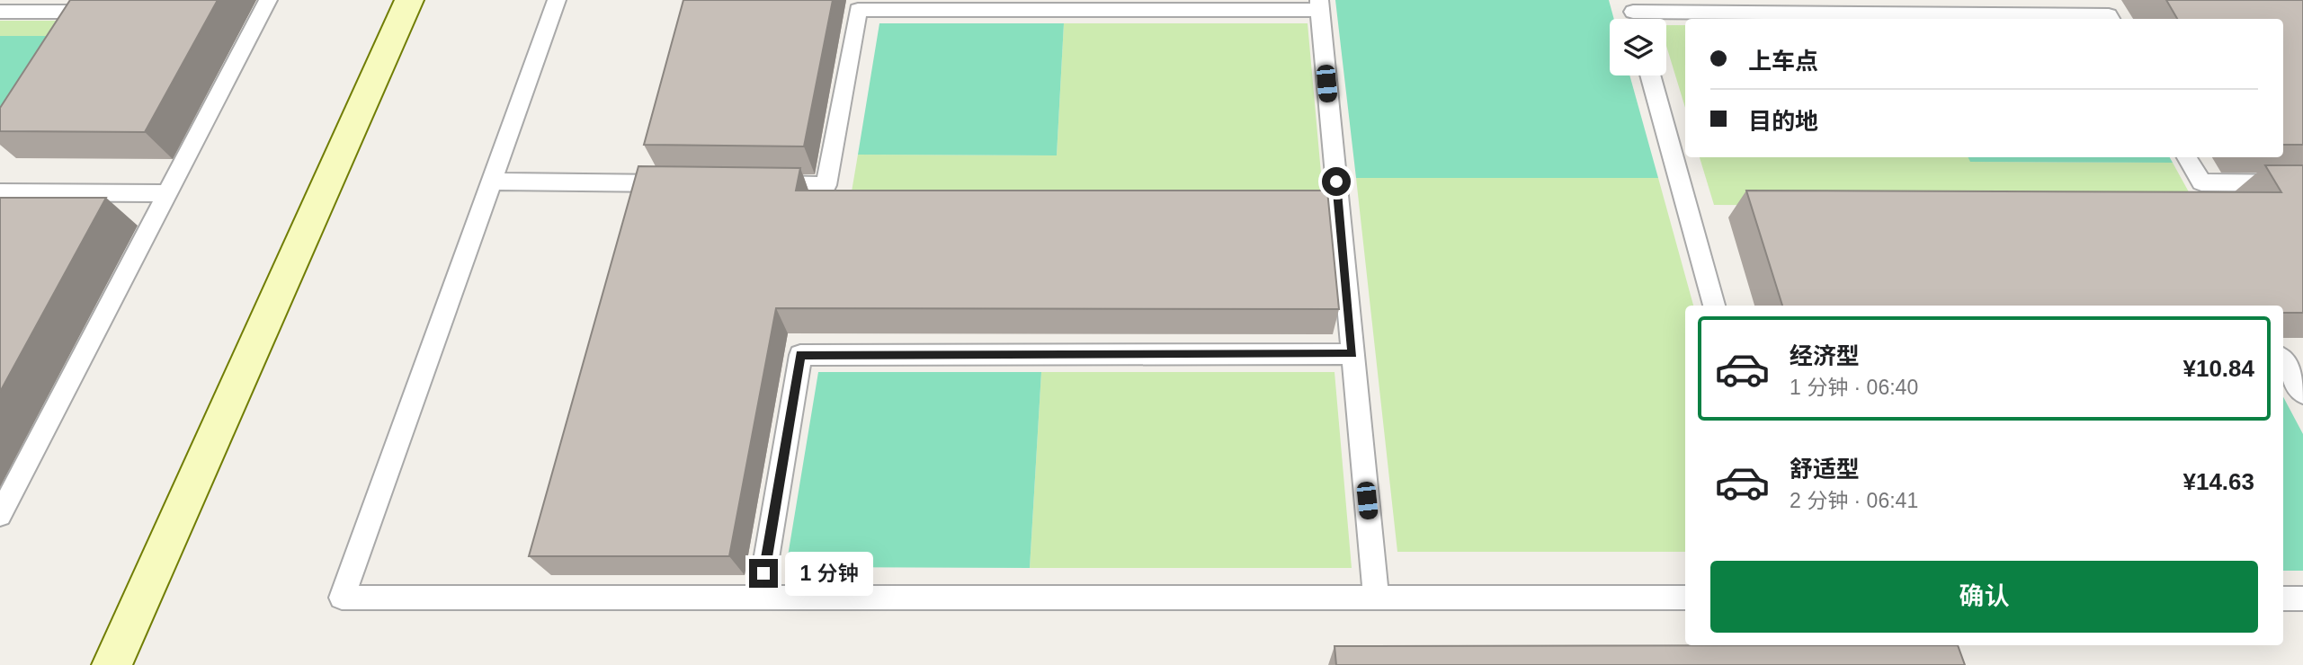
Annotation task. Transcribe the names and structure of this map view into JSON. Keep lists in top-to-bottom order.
{
  "page": {
    "banner": ["上车点", "目的地"],
    "list": [
      {
        "name": "经济型",
        "note": "1 分钟 · 06:40",
        "value": "¥10.84"
      },
      {
        "name": "舒适型",
        "note": "2 分钟 · 06:41",
        "value": "¥14.63"
      }
    ],
    "buttons": "确认",
    "bubble": "1 分钟"
  }
}
